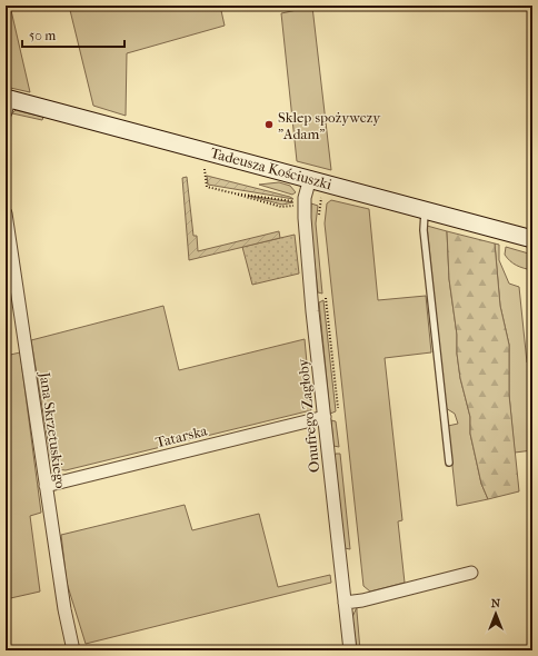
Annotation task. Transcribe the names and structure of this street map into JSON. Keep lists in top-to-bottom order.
{
  "streets": {
    "street": [
      "Tadeusza Kościuszki",
      "Onufrego Zagłoby",
      "Jana Skrzetuskiego",
      "Tatarska"
    ]
  },
  "crossings": [
    ["Tadeusza Kościuszki", "Onufrego Zagłoby"],
    ["Onufrego Zagłoby", "Tatarska"],
    ["Jana Skrzetuskiego", "Tatarska"]
  ],
  "places": ["Sklep spożywczy \"Adam\""],
  "scale_bar": "50 m",
  "north": "top"
}
